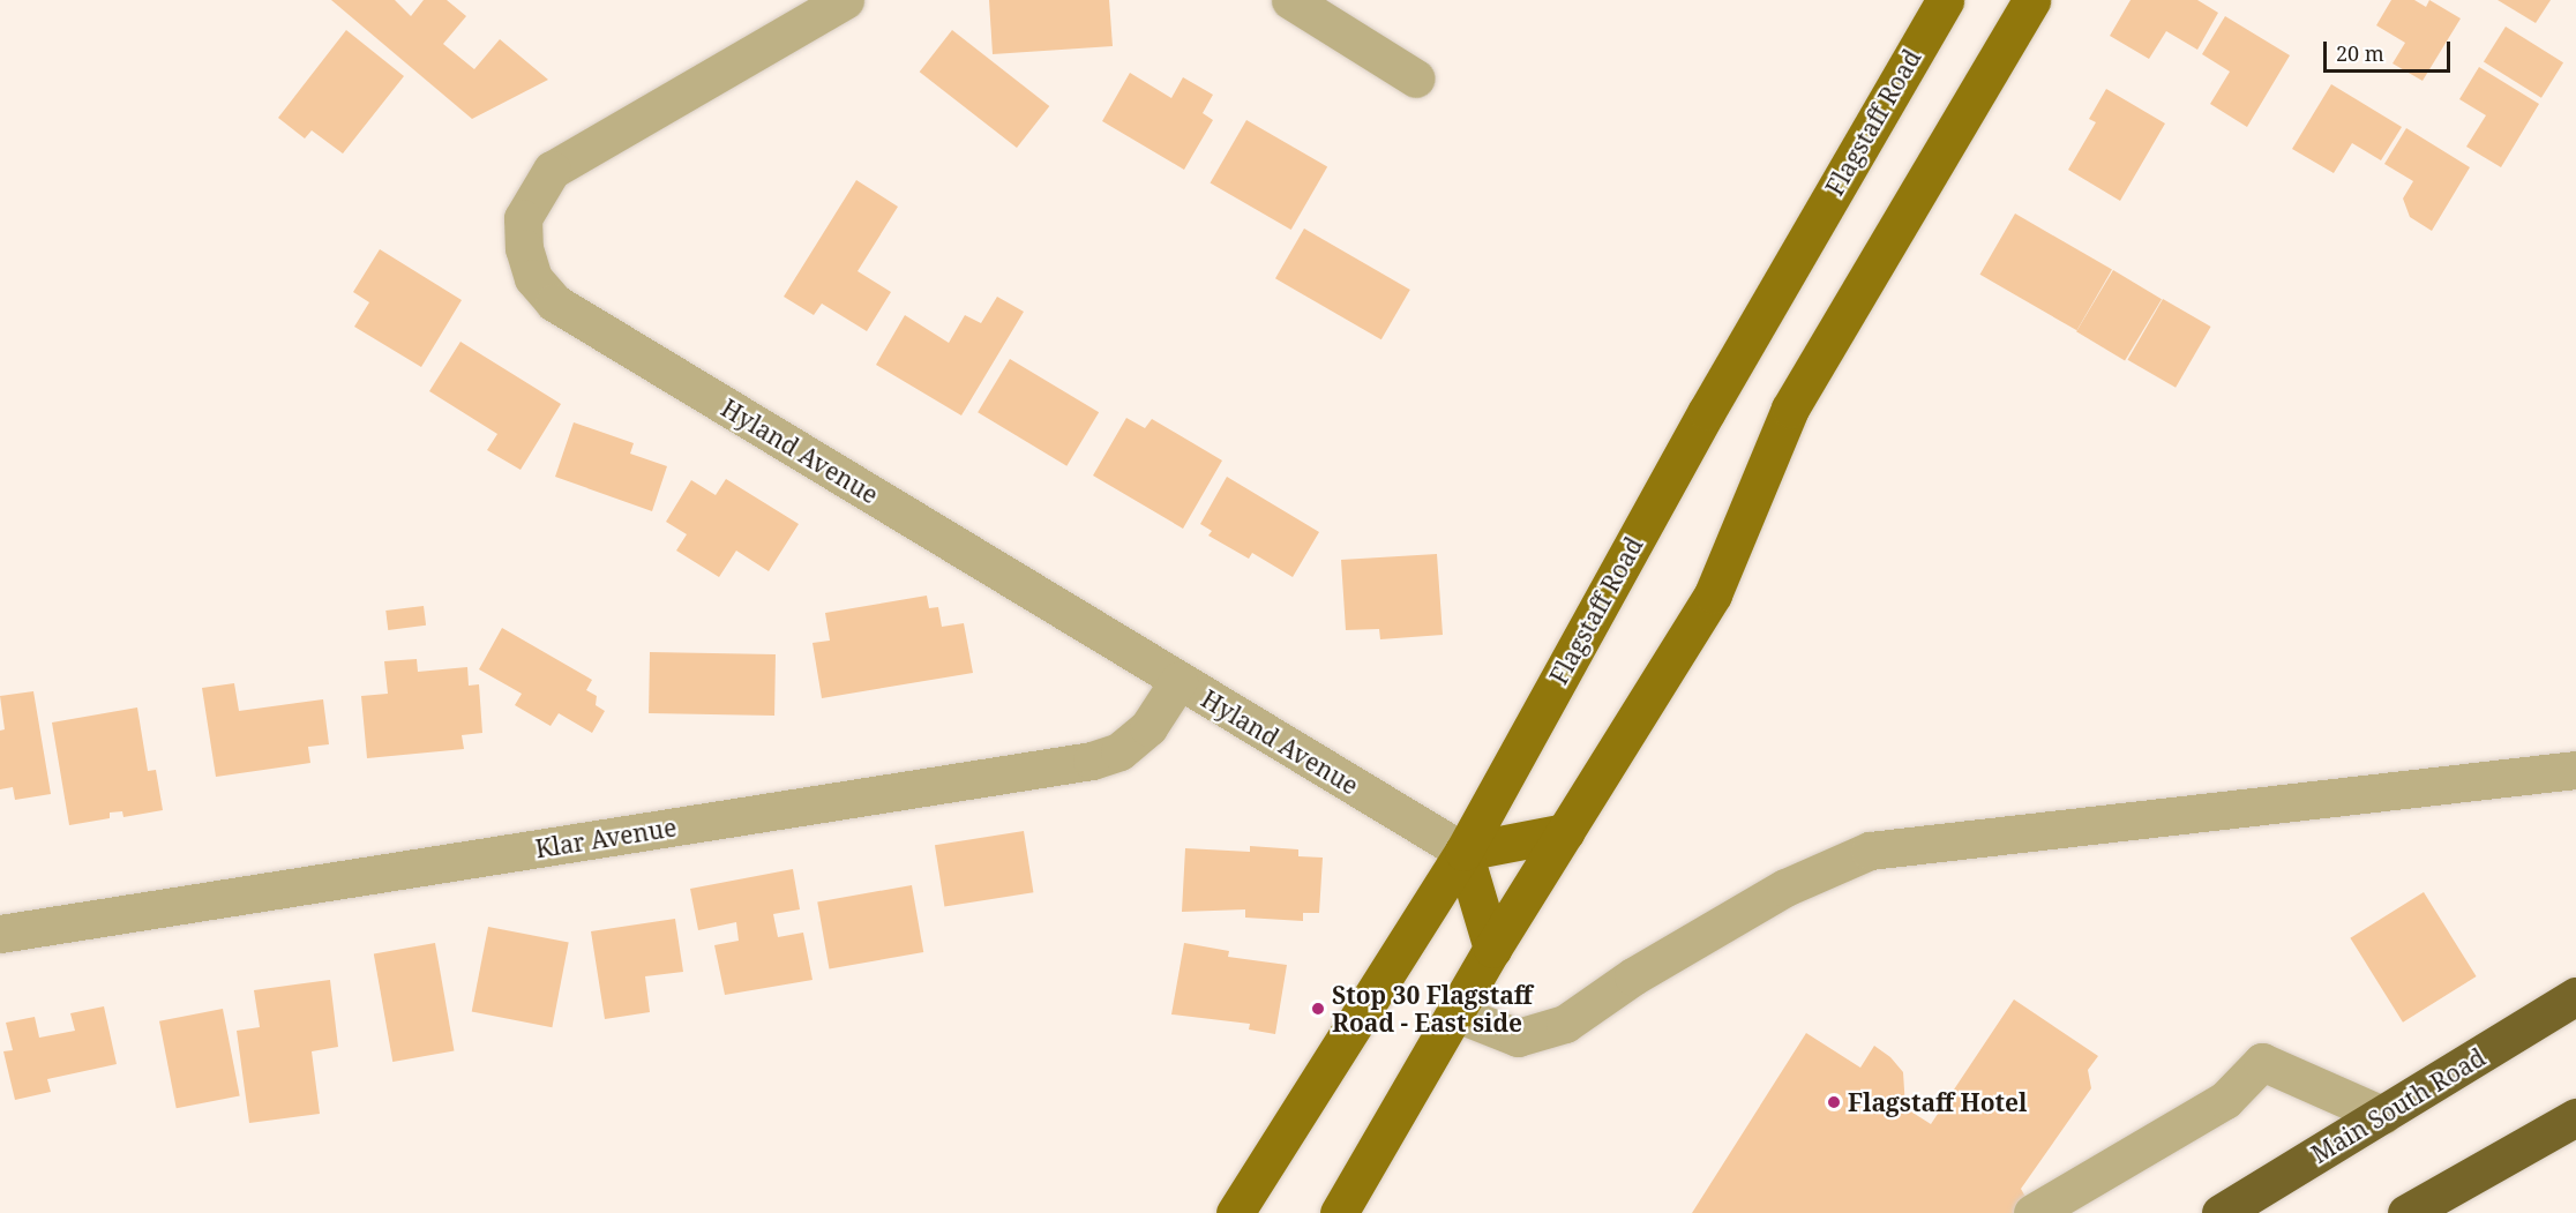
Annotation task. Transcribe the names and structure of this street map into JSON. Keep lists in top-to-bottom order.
{
  "streets": {
    "highway": ["Main South Road"],
    "main road": ["Flagstaff Road"],
    "street": ["Hyland Avenue", "Klar Avenue"]
  },
  "crossings": [
    ["Flagstaff Road", "Hyland Avenue"],
    ["Hyland Avenue", "Klar Avenue"]
  ],
  "places": ["Stop 30 Flagstaff Road - East side", "Flagstaff Hotel"],
  "scale_bar": "20 m"
}
